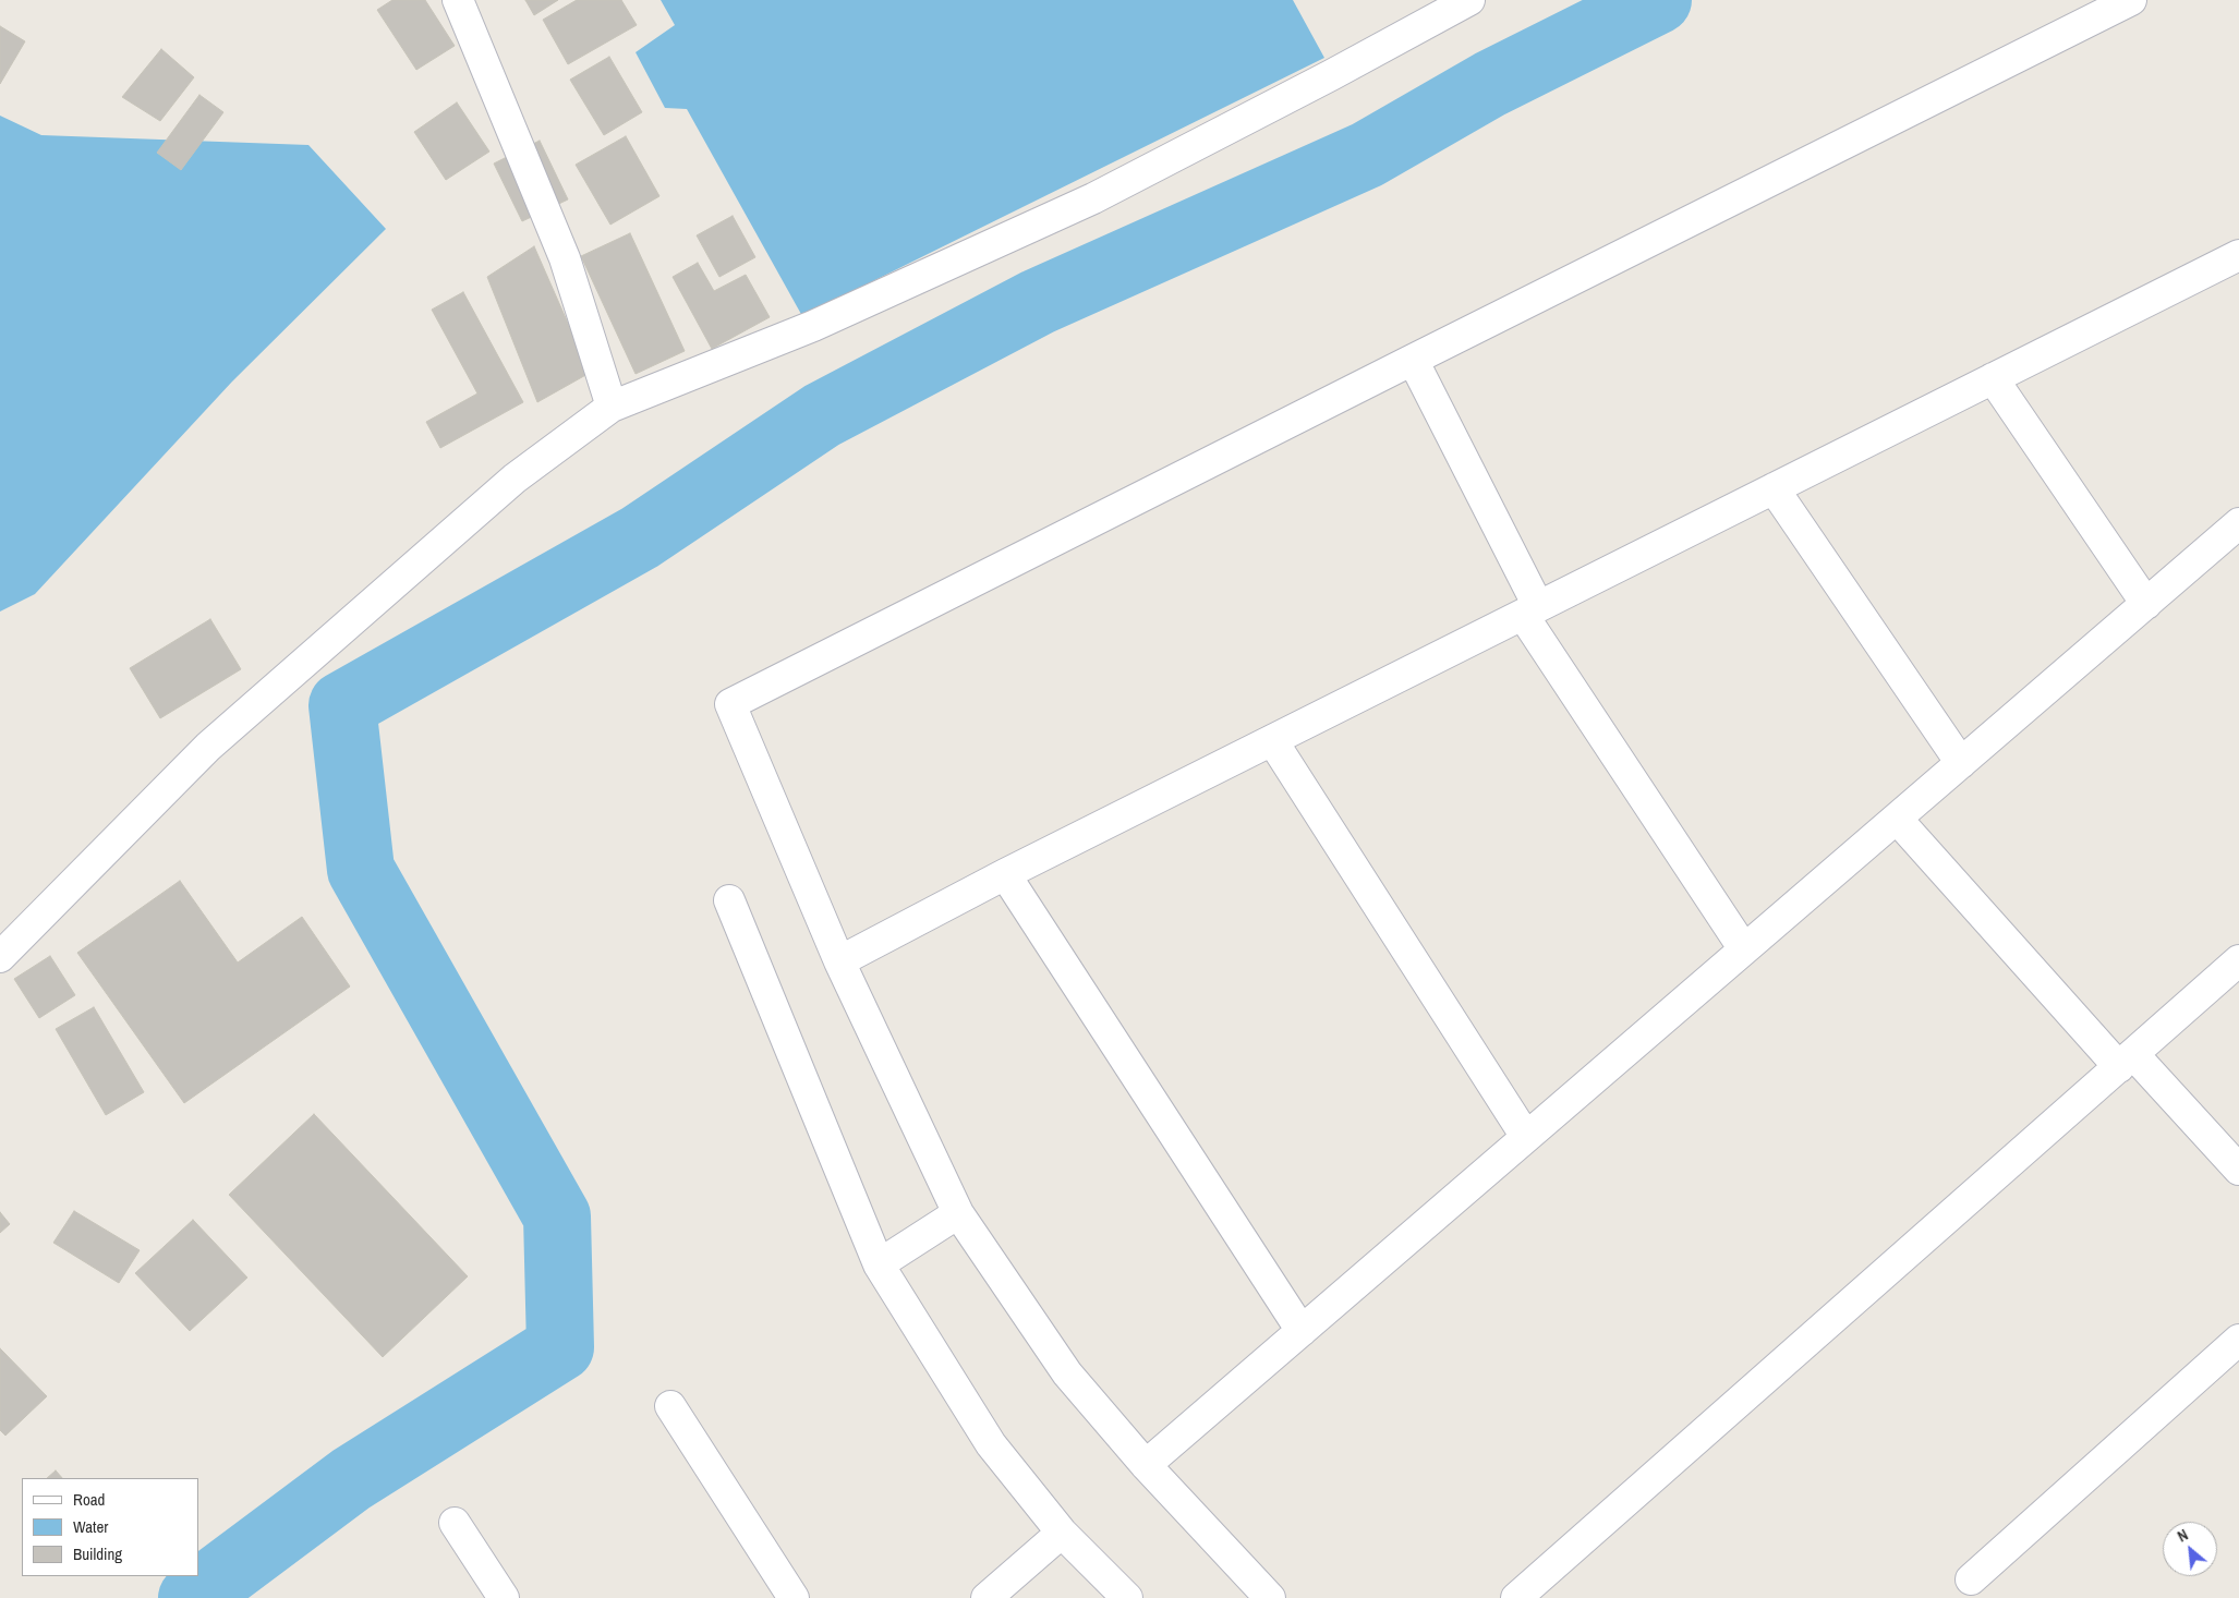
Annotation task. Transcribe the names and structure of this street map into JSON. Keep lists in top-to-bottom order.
{
  "legend": ["Road", "Water", "Building"],
  "north": "top left"
}
